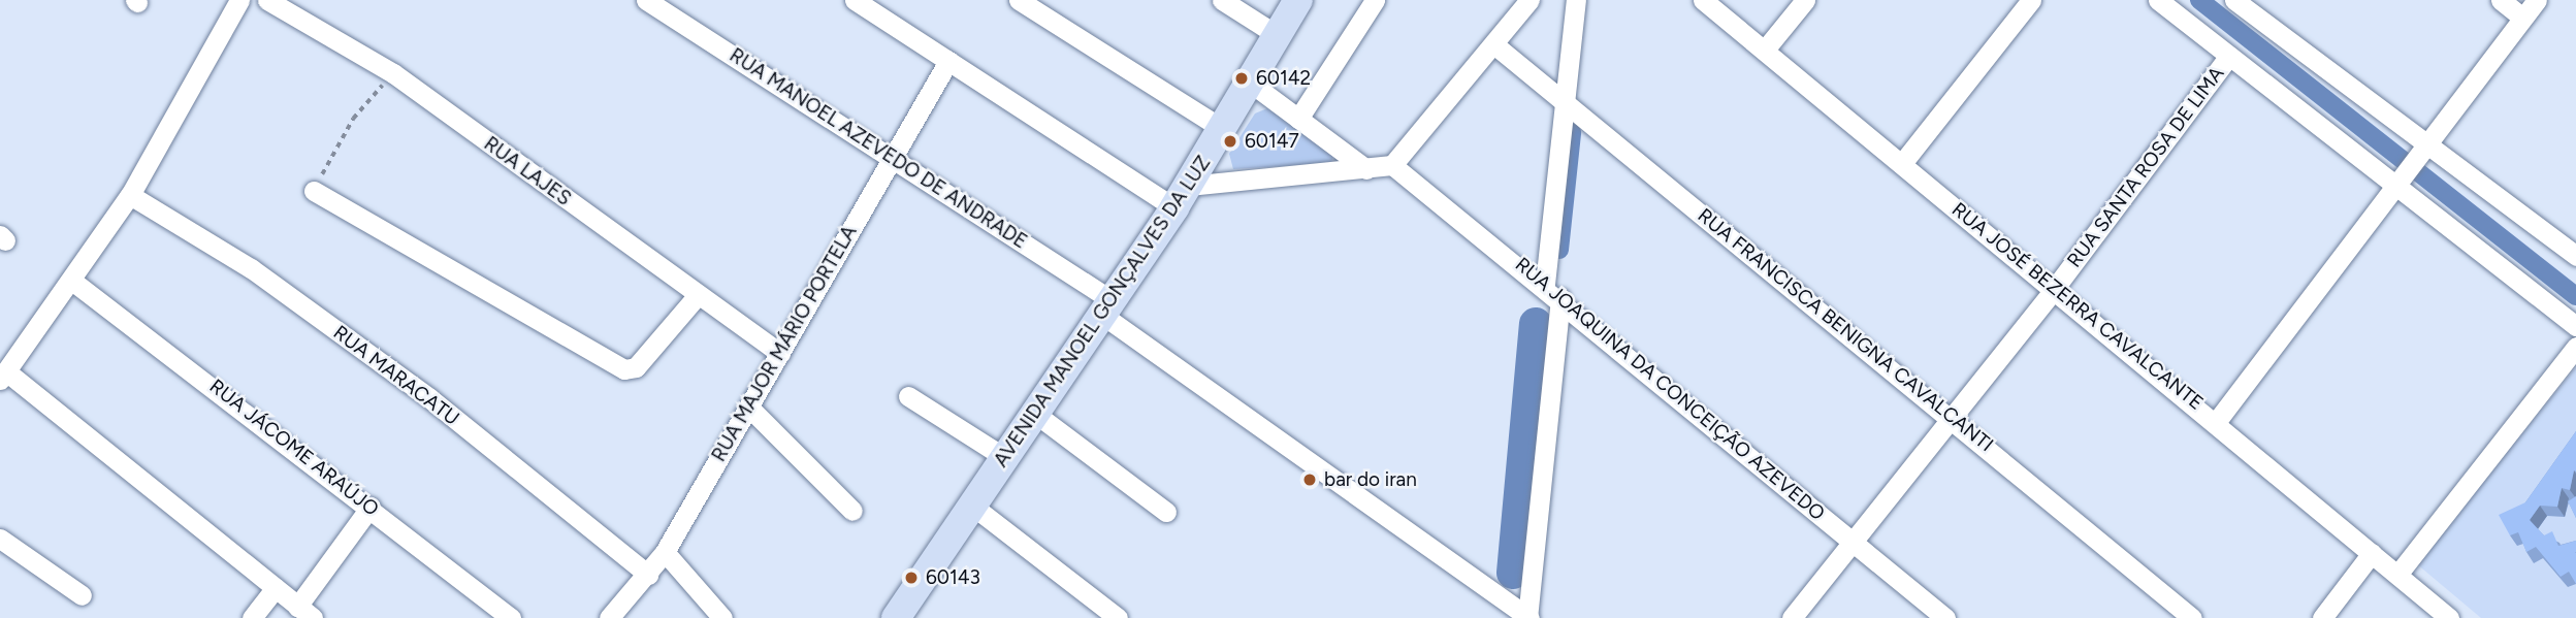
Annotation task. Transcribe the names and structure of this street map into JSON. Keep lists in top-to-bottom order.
{
  "streets": {
    "main road": ["AVENIDA MANOEL GONÇALVES DA LUZ"],
    "street": [
      "RUA MANOEL AZEVEDO DE ANDRADE",
      "RUA SANTA ROSA DE LIMA",
      "RUA LAJES",
      "RUA JOSÉ BEZERRA CAVALCANTE",
      "RUA FRANCISCA BENIGNA CAVALCANTI",
      "RUA MAJOR MÁRIO PORTELA",
      "RUA MARACATU",
      "RUA JOAQUINA DA CONCEIÇÃO AZEVEDO",
      "RUA JÁCOME ARAÚJO"
    ]
  },
  "crossings": [
    ["RUA MANOEL AZEVEDO DE ANDRADE", "AVENIDA MANOEL GONÇALVES DA LUZ"],
    ["RUA MANOEL AZEVEDO DE ANDRADE", "RUA MAJOR MÁRIO PORTELA"],
    ["RUA SANTA ROSA DE LIMA", "RUA JOSÉ BEZERRA CAVALCANTE"],
    ["RUA SANTA ROSA DE LIMA", "RUA FRANCISCA BENIGNA CAVALCANTI"],
    ["RUA SANTA ROSA DE LIMA", "RUA JOAQUINA DA CONCEIÇÃO AZEVEDO"],
    ["RUA LAJES", "RUA MAJOR MÁRIO PORTELA"],
    ["RUA MAJOR MÁRIO PORTELA", "RUA MARACATU"]
  ],
  "places": [
    "60142",
    "60147",
    "bar do iran",
    "60143"
  ]
}
